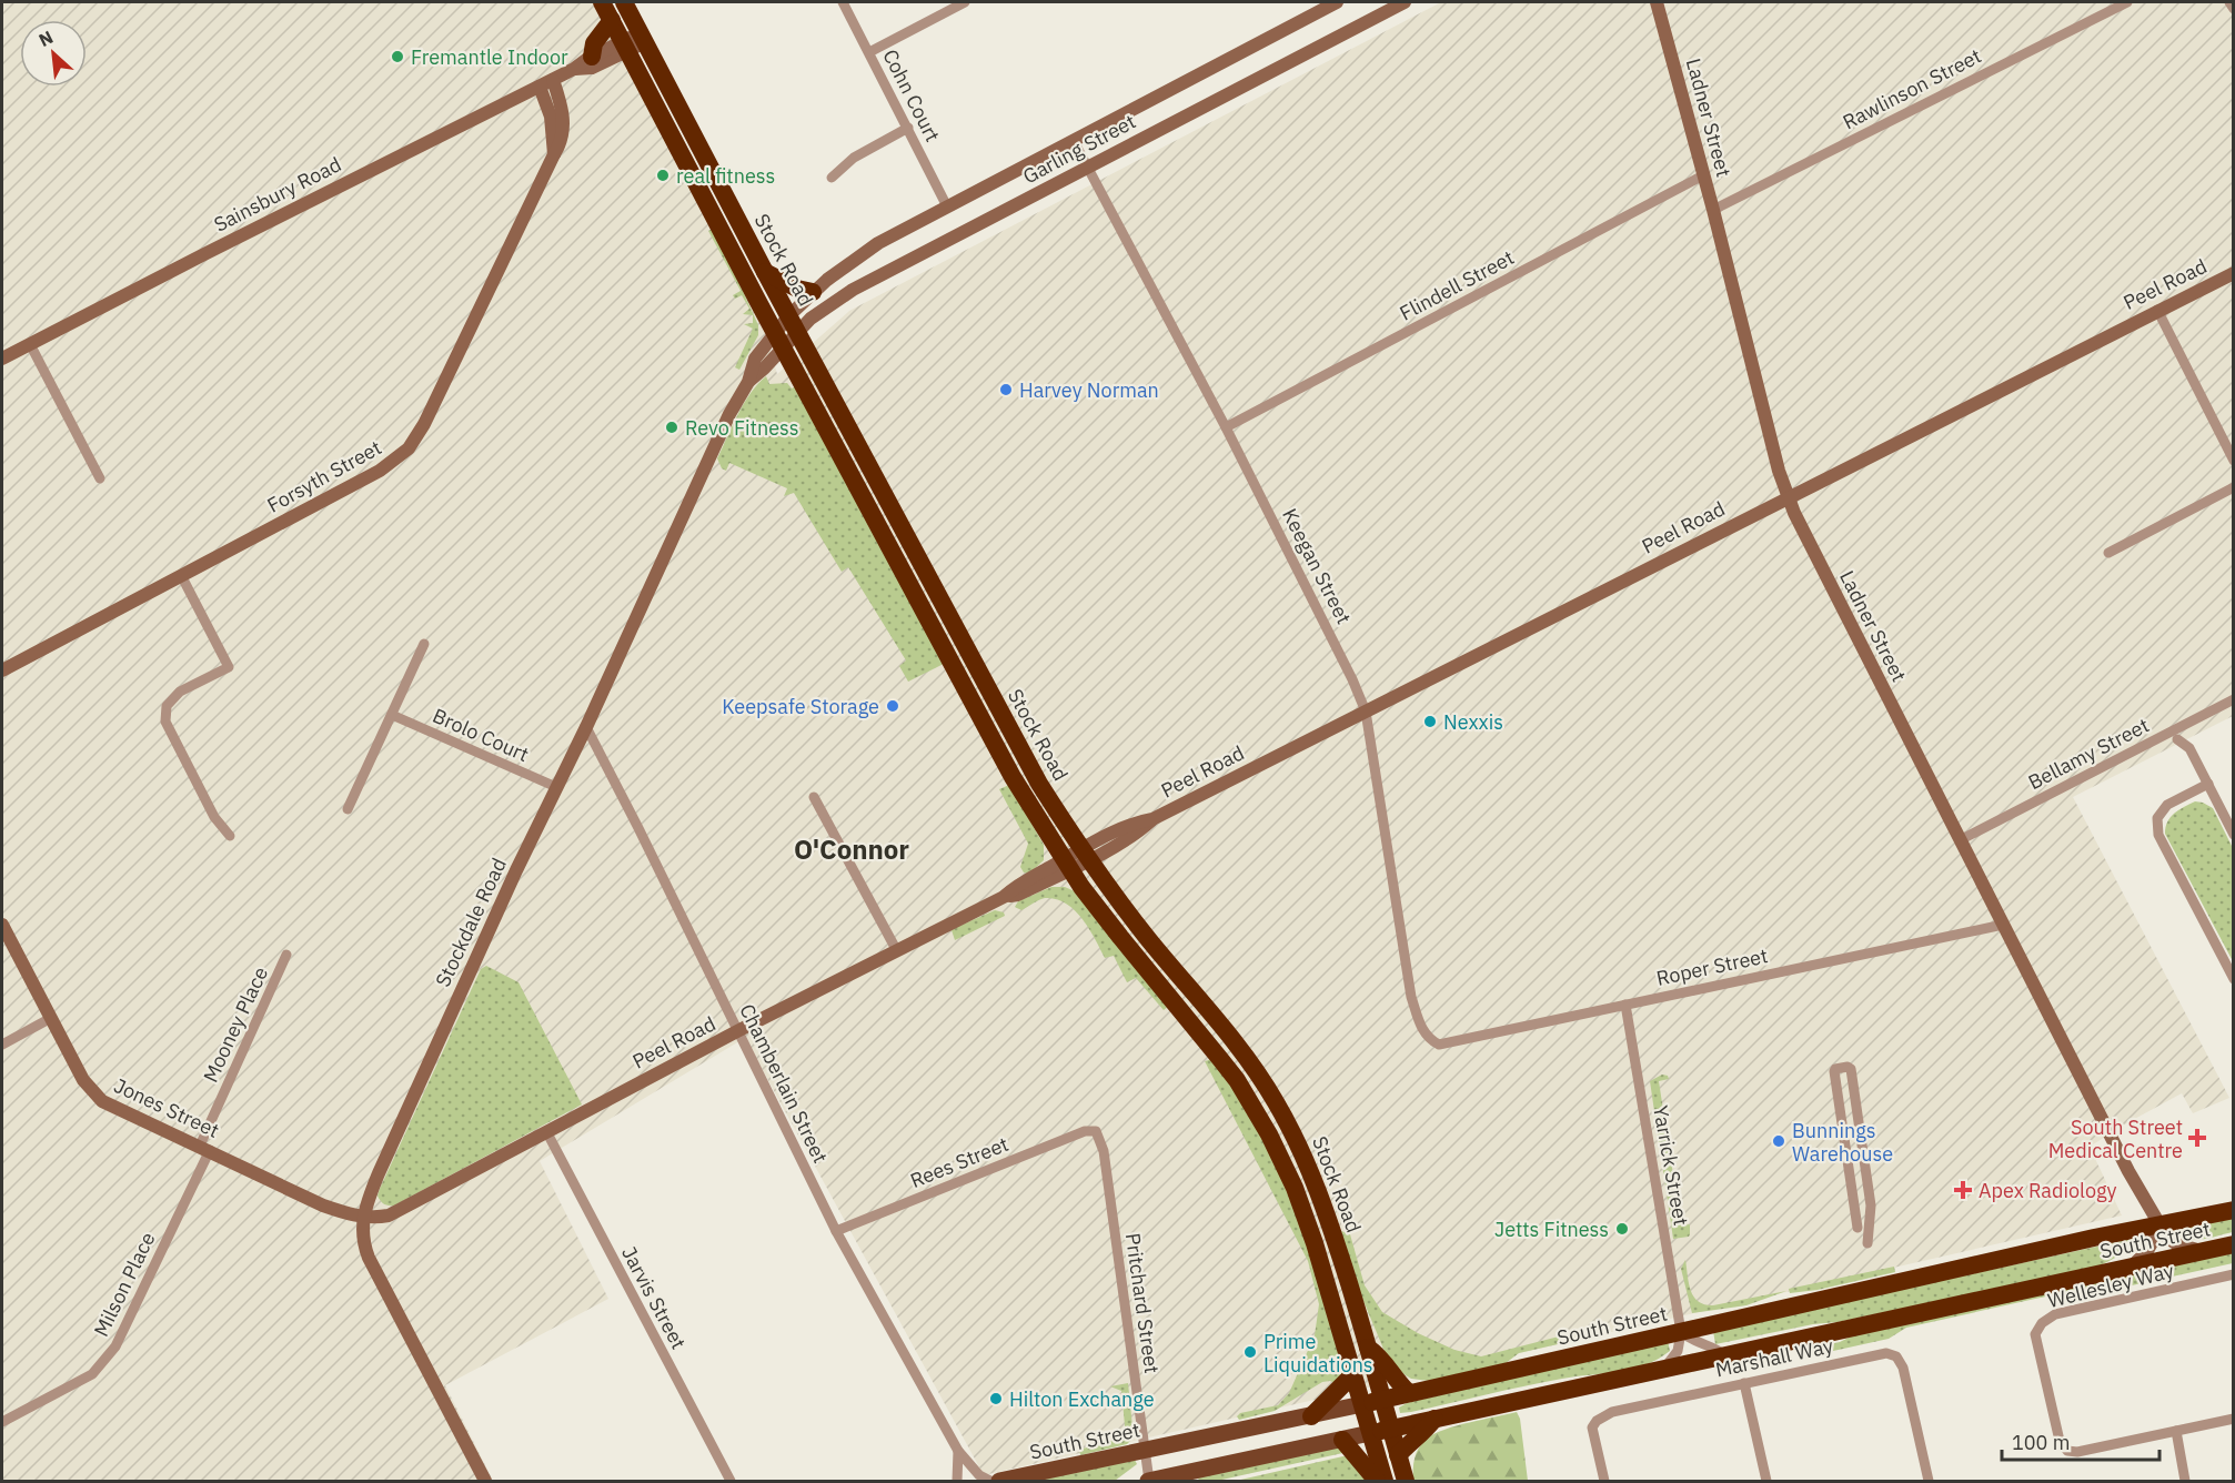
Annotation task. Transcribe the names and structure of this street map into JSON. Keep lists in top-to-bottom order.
{
  "streets": {
    "highway": ["Stock Road", "South Street"],
    "street": [
      "Rawlinson Street",
      "Cohn Court",
      "Ladner Street",
      "Garling Street",
      "Sainsbury Road",
      "Peel Road",
      "Flindell Street",
      "Forsyth Street",
      "Keegan Street",
      "Brolo Court",
      "Bellamy Street",
      "Stockdale Road",
      "Roper Street",
      "Mooney Place",
      "Chamberlain Street",
      "Jones Street",
      "Rees Street",
      "Yarrick Street",
      "Milson Place",
      "Wellesley Way",
      "Jarvis Street",
      "Pritchard Street",
      "Marshall Way"
    ]
  },
  "crossings": [
    ["Rawlinson Street", "Ladner Street"],
    ["Cohn Court", "Garling Street"],
    ["Ladner Street", "Peel Road"],
    ["Ladner Street", "Flindell Street"],
    ["Ladner Street", "Bellamy Street"],
    ["Ladner Street", "Roper Street"],
    ["Ladner Street", "South Street"],
    ["Garling Street", "Stock Road"],
    ["Garling Street", "Keegan Street"],
    ["Garling Street", "Stockdale Road"],
    ["Sainsbury Road", "Stock Road"],
    ["Sainsbury Road", "Forsyth Street"],
    ["Stock Road", "Peel Road"],
    ["Stock Road", "Stockdale Road"],
    ["Stock Road", "South Street"],
    ["Peel Road", "Keegan Street"],
    ["Peel Road", "Stockdale Road"],
    ["Peel Road", "Chamberlain Street"],
    ["Peel Road", "Jones Street"],
    ["Peel Road", "Jarvis Street"],
    ["Flindell Street", "Keegan Street"],
    ["Keegan Street", "Roper Street"],
    ["Brolo Court", "Stockdale Road"],
    ["Stockdale Road", "Chamberlain Street"],
    ["Stockdale Road", "Jones Street"],
    ["Roper Street", "Yarrick Street"],
    ["Mooney Place", "Jones Street"],
    ["Mooney Place", "Milson Place"],
    ["Chamberlain Street", "Rees Street"],
    ["Jones Street", "Milson Place"],
    ["Rees Street", "Pritchard Street"],
    ["Yarrick Street", "South Street"],
    ["South Street", "Pritchard Street"]
  ],
  "districts": ["O'Connor"],
  "places": {
    "other": [
      "Fremantle Indoor",
      "real fitness",
      "Harvey Norman",
      "Revo Fitness",
      "Keepsafe Storage",
      "Nexxis",
      "Bunnings Warehouse",
      "Jetts Fitness",
      "Prime Liquidations",
      "Hilton Exchange"
    ],
    "health": ["South Street Medical Centre", "Apex Radiology"]
  },
  "scale_bar": "100 m",
  "north": "top left"
}
